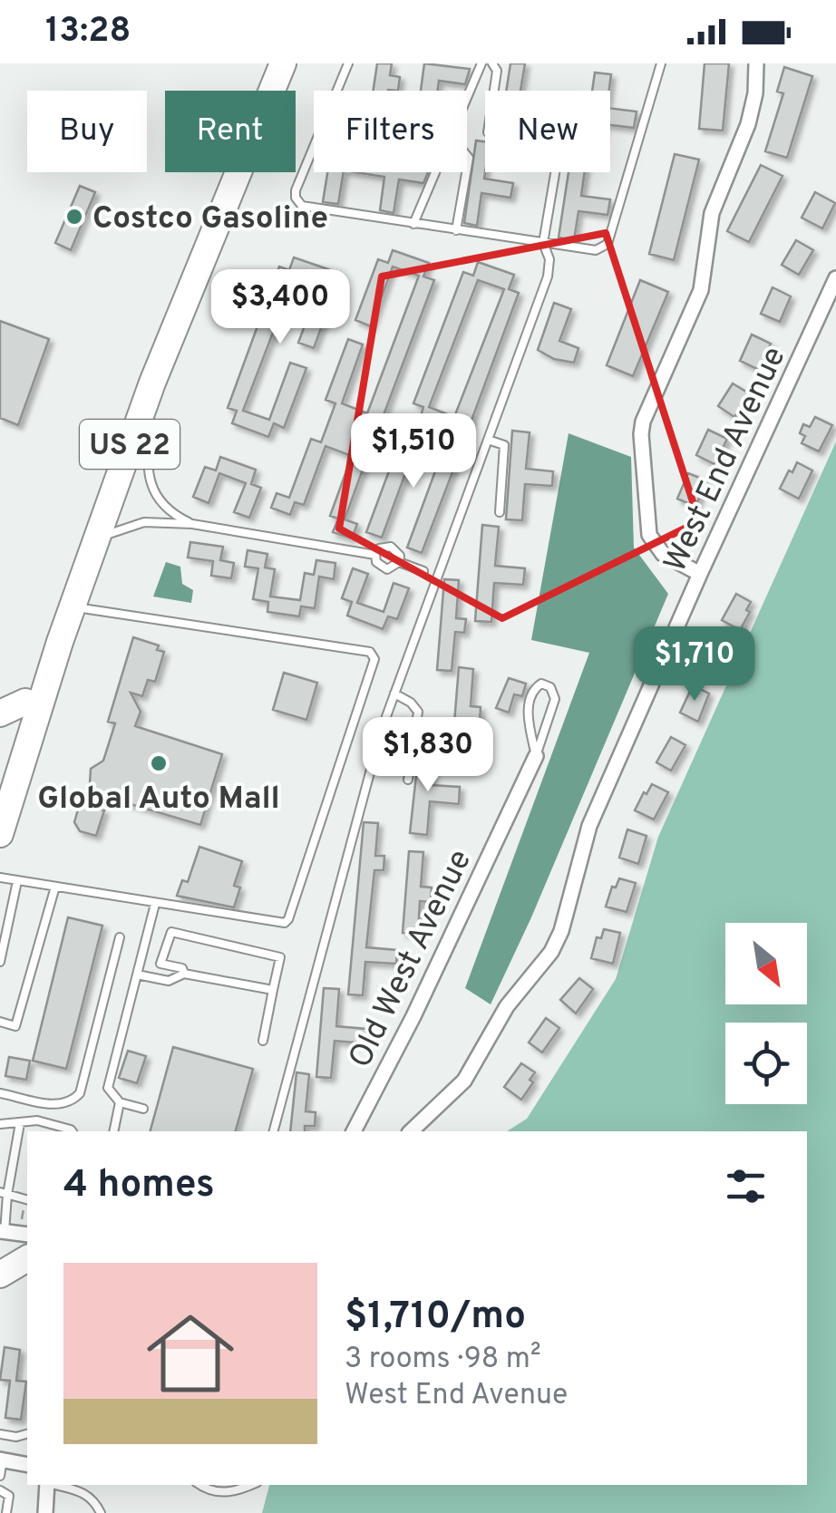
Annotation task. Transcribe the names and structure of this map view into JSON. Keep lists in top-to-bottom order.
{
  "streets": {
    "highway": ["US 22"],
    "street": ["West End Avenue", "Old West Avenue"]
  },
  "places": ["Costco Gasoline", "Global Auto Mall"],
  "north": "bottom right",
  "page": {
    "status": "13:28",
    "chip": [
      "Buy",
      "Rent",
      "Filters",
      "New"
    ],
    "price": [
      "$3,400",
      "$1,510",
      "$1,710",
      "$1,830"
    ],
    "heading": "4 homes",
    "list": [
      {
        "name": "$1,710/mo",
        "note": "3 rooms · 98 m² · West End Avenue"
      }
    ]
  }
}
